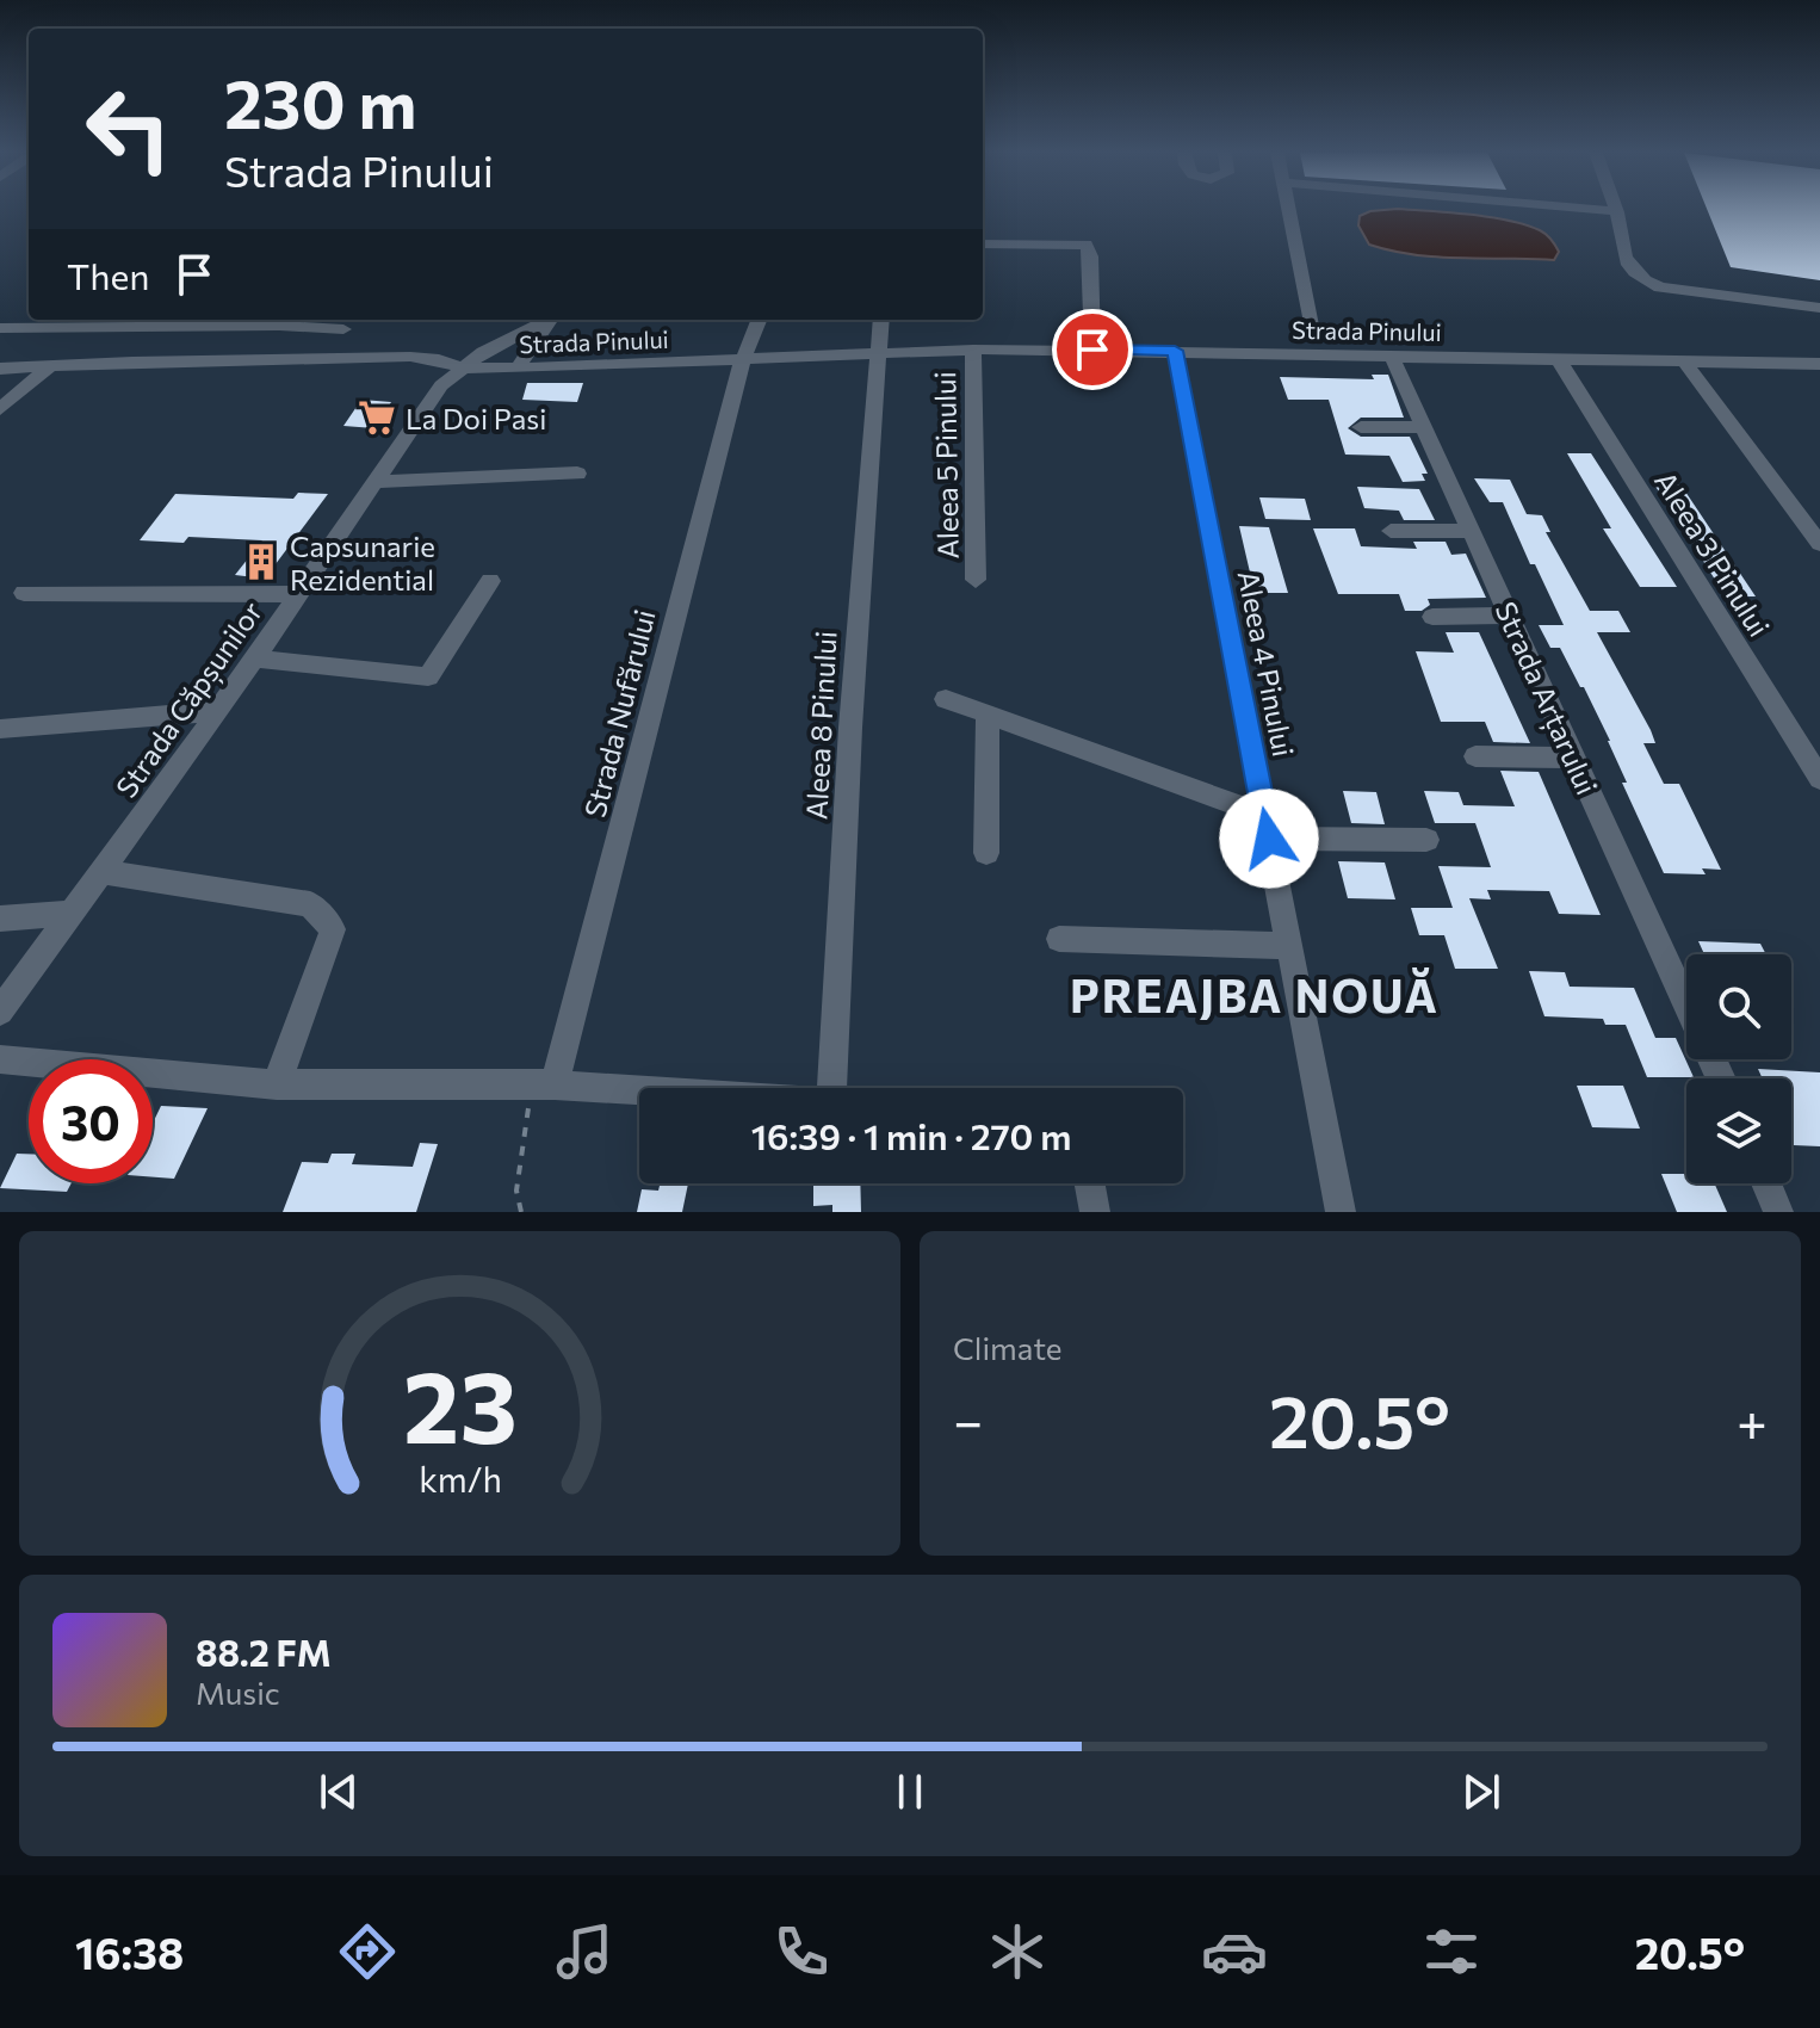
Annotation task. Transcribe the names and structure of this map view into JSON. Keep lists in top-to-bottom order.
{
  "streets": {
    "street": [
      "Strada Pinului",
      "Aleea 5 Pinului",
      "Aleea 3 Pinului",
      "Aleea 4 Pinului",
      "Strada Arțarului",
      "Strada Căpșunilor",
      "Strada Nufărului",
      "Aleea 8 Pinului"
    ]
  },
  "crossings": [
    ["Strada Pinului", "Aleea 5 Pinului"],
    ["Strada Pinului", "Aleea 3 Pinului"],
    ["Strada Pinului", "Aleea 4 Pinului"],
    ["Strada Pinului", "Strada Arțarului"],
    ["Strada Pinului", "Strada Căpșunilor"],
    ["Strada Pinului", "Strada Nufărului"],
    ["Strada Pinului", "Aleea 8 Pinului"]
  ],
  "districts": ["PREAJBA NOUĂ"],
  "places": {
    "supermarket": ["La Doi Pasi"],
    "building": ["Capsunarie Rezidential"]
  },
  "page": {
    "turn": ["230 m", "Strada Pinului"],
    "then": "Then",
    "limit": "30",
    "trip": "16:39 · 1 min · 270 m",
    "tile": "Climate",
    "heat": ["−", "20.5°", "+"],
    "song": ["88.2 FM", "Music"],
    "tabs": ["16:38", "20.5°"],
    "gauge": ["23", "km/h"]
  }
}
